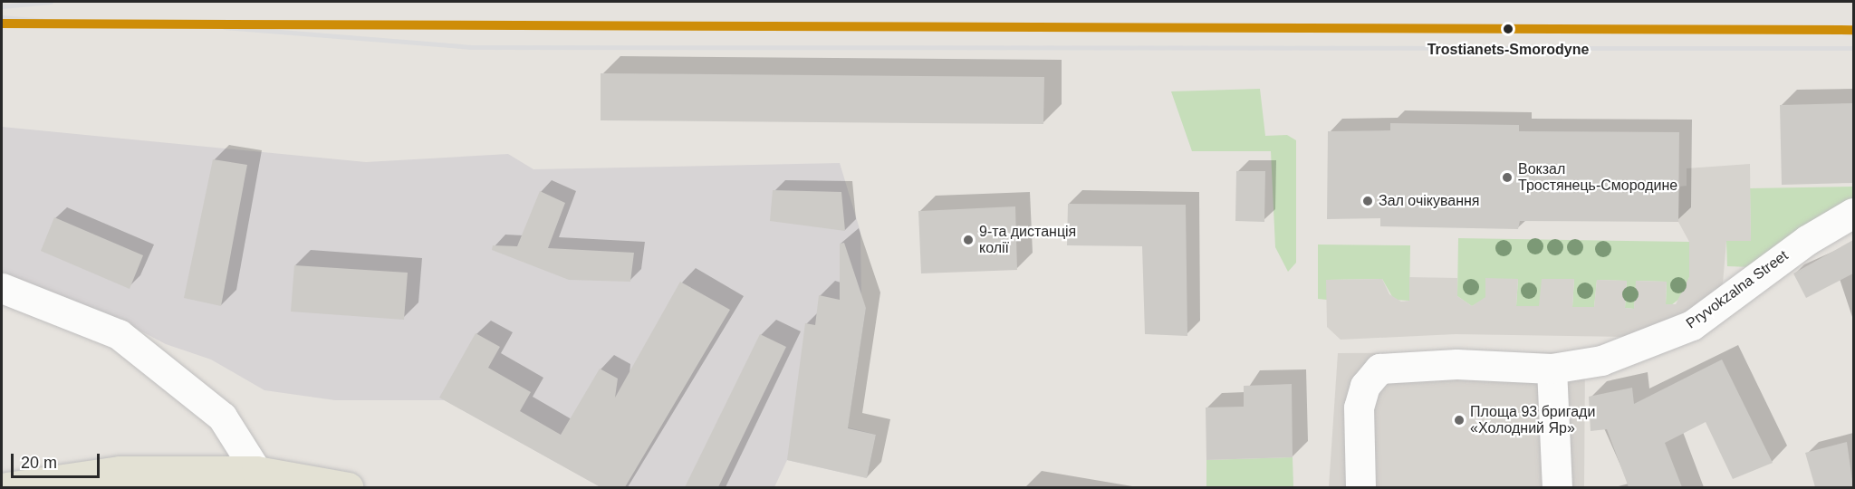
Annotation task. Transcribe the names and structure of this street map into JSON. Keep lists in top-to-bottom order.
{
  "streets": {
    "street": ["Pryvokzalna Street"]
  },
  "places": [
    "Trostianets-Smorodyne",
    "Вокзал Тростянець-Смородине",
    "Зал очікування",
    "9-та дистанція колії",
    "Площа 93 бригади «Холодний Яр»"
  ],
  "scale_bar": "20 m"
}
